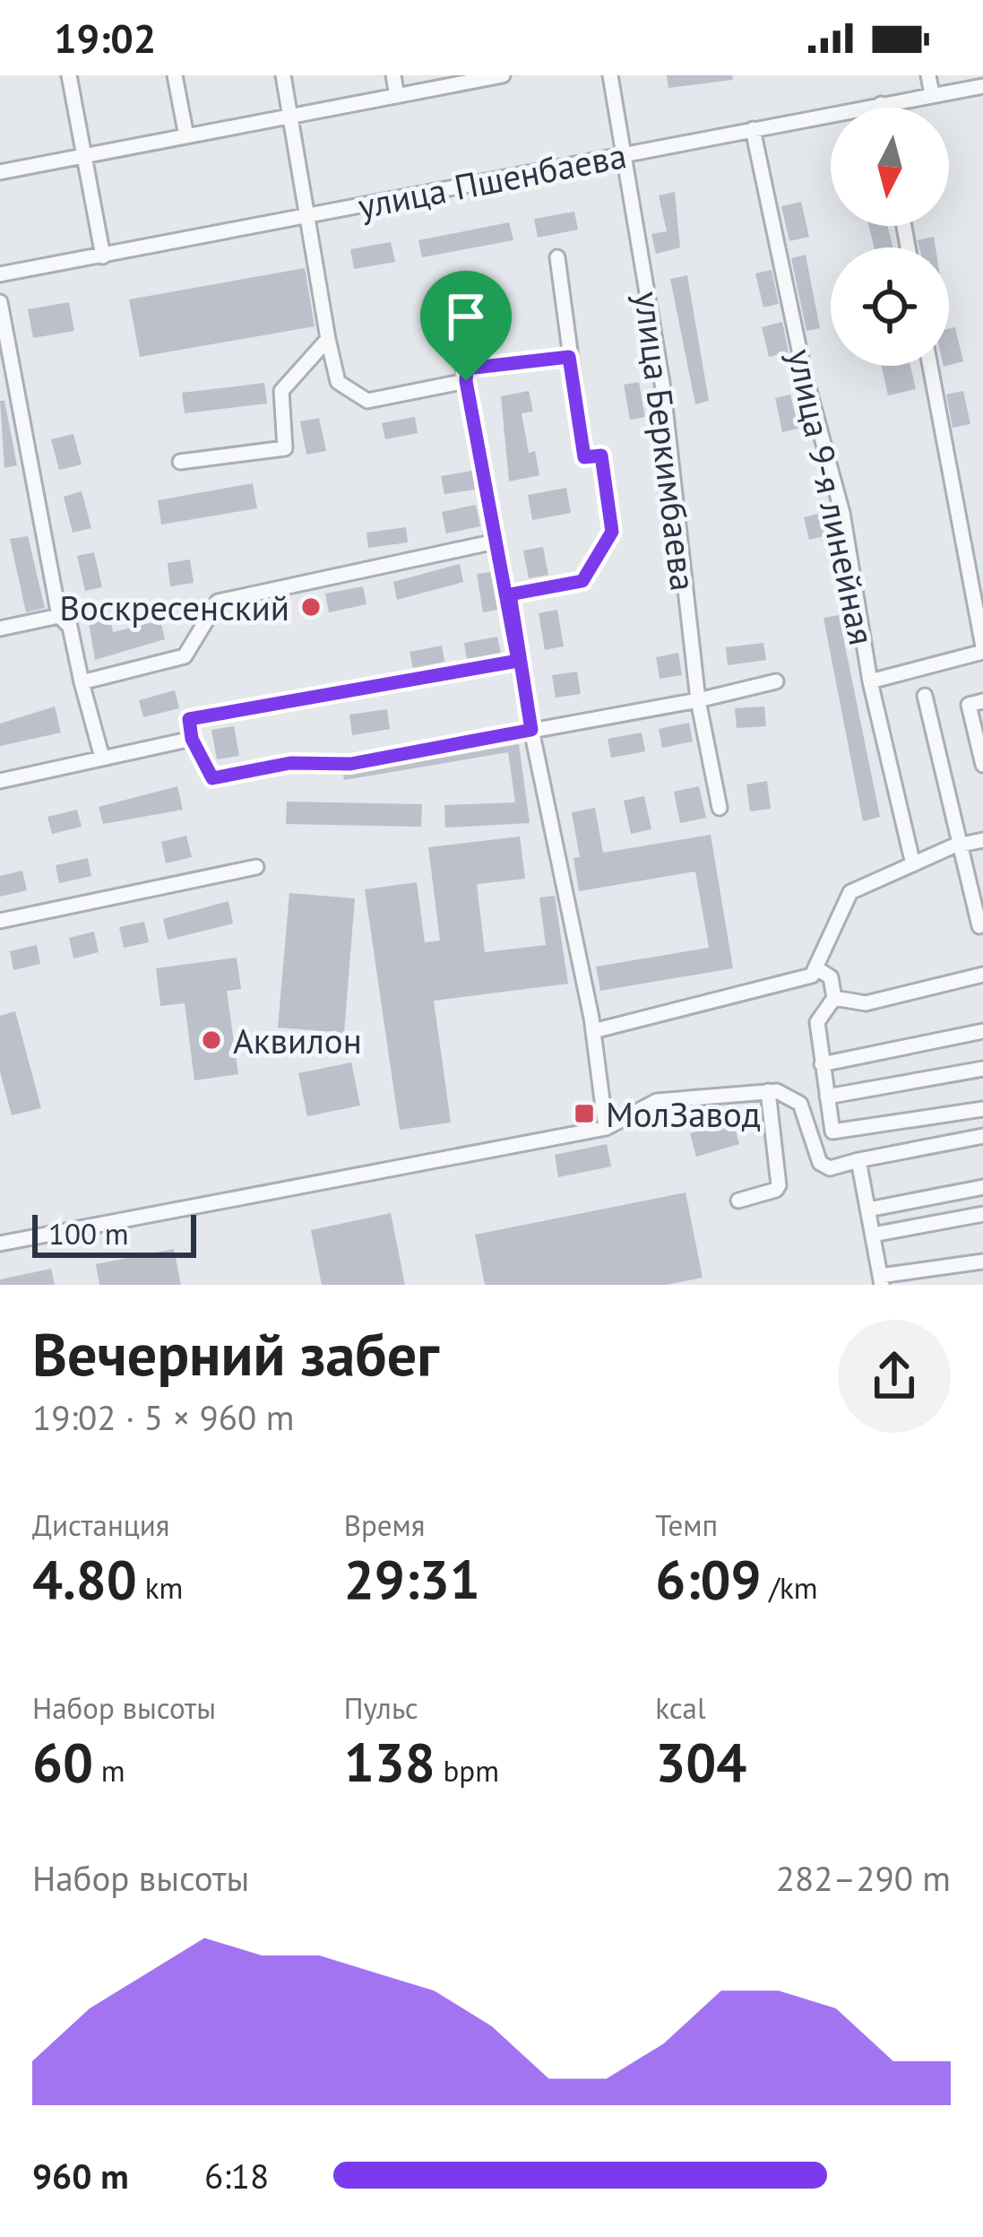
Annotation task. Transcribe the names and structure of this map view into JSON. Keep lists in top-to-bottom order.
{
  "streets": {
    "street": ["улица Пшенбаева", "улица Беркимбаева", "улица 9-я линейная"]
  },
  "crossings": [
    ["улица Пшенбаева", "улица Беркимбаева"],
    ["улица Пшенбаева", "улица 9-я линейная"]
  ],
  "places": {
    "other": ["Воскресенский", "Аквилон"],
    "transit": ["МолЗавод"]
  },
  "scale_bar": "100 m",
  "north": "bottom",
  "page": {
    "status": "19:02",
    "scale": "100 m",
    "heading": ["Вечерний забег", "19:02 · 5 × 960 m"],
    "stats": [
      ["Дистанция", "4.80 km"],
      ["Время", "29:31"],
      ["Темп", "6:09 /km"],
      ["Набор высоты", "60 m"],
      ["Пульс", "138 bpm"],
      ["kcal", "304"]
    ],
    "chart": ["Набор высоты", "282–290 m"],
    "list": [
      {
        "name": "960 m",
        "note": "6:18"
      }
    ]
  }
}
